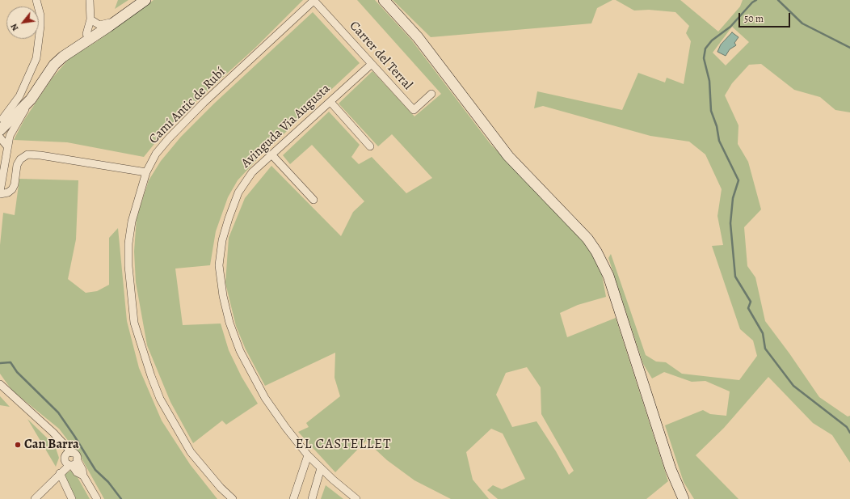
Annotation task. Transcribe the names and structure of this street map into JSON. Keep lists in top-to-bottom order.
{
  "streets": {
    "street": ["Carrer del Terral", "Camí Antic de Rubí", "Avinguda Via Augusta"]
  },
  "crossings": [
    ["Carrer del Terral", "Camí Antic de Rubí"],
    ["Carrer del Terral", "Avinguda Via Augusta"]
  ],
  "districts": ["EL CASTELLET"],
  "places": ["Can Barra"],
  "scale_bar": "50 m",
  "north": "bottom left"
}
